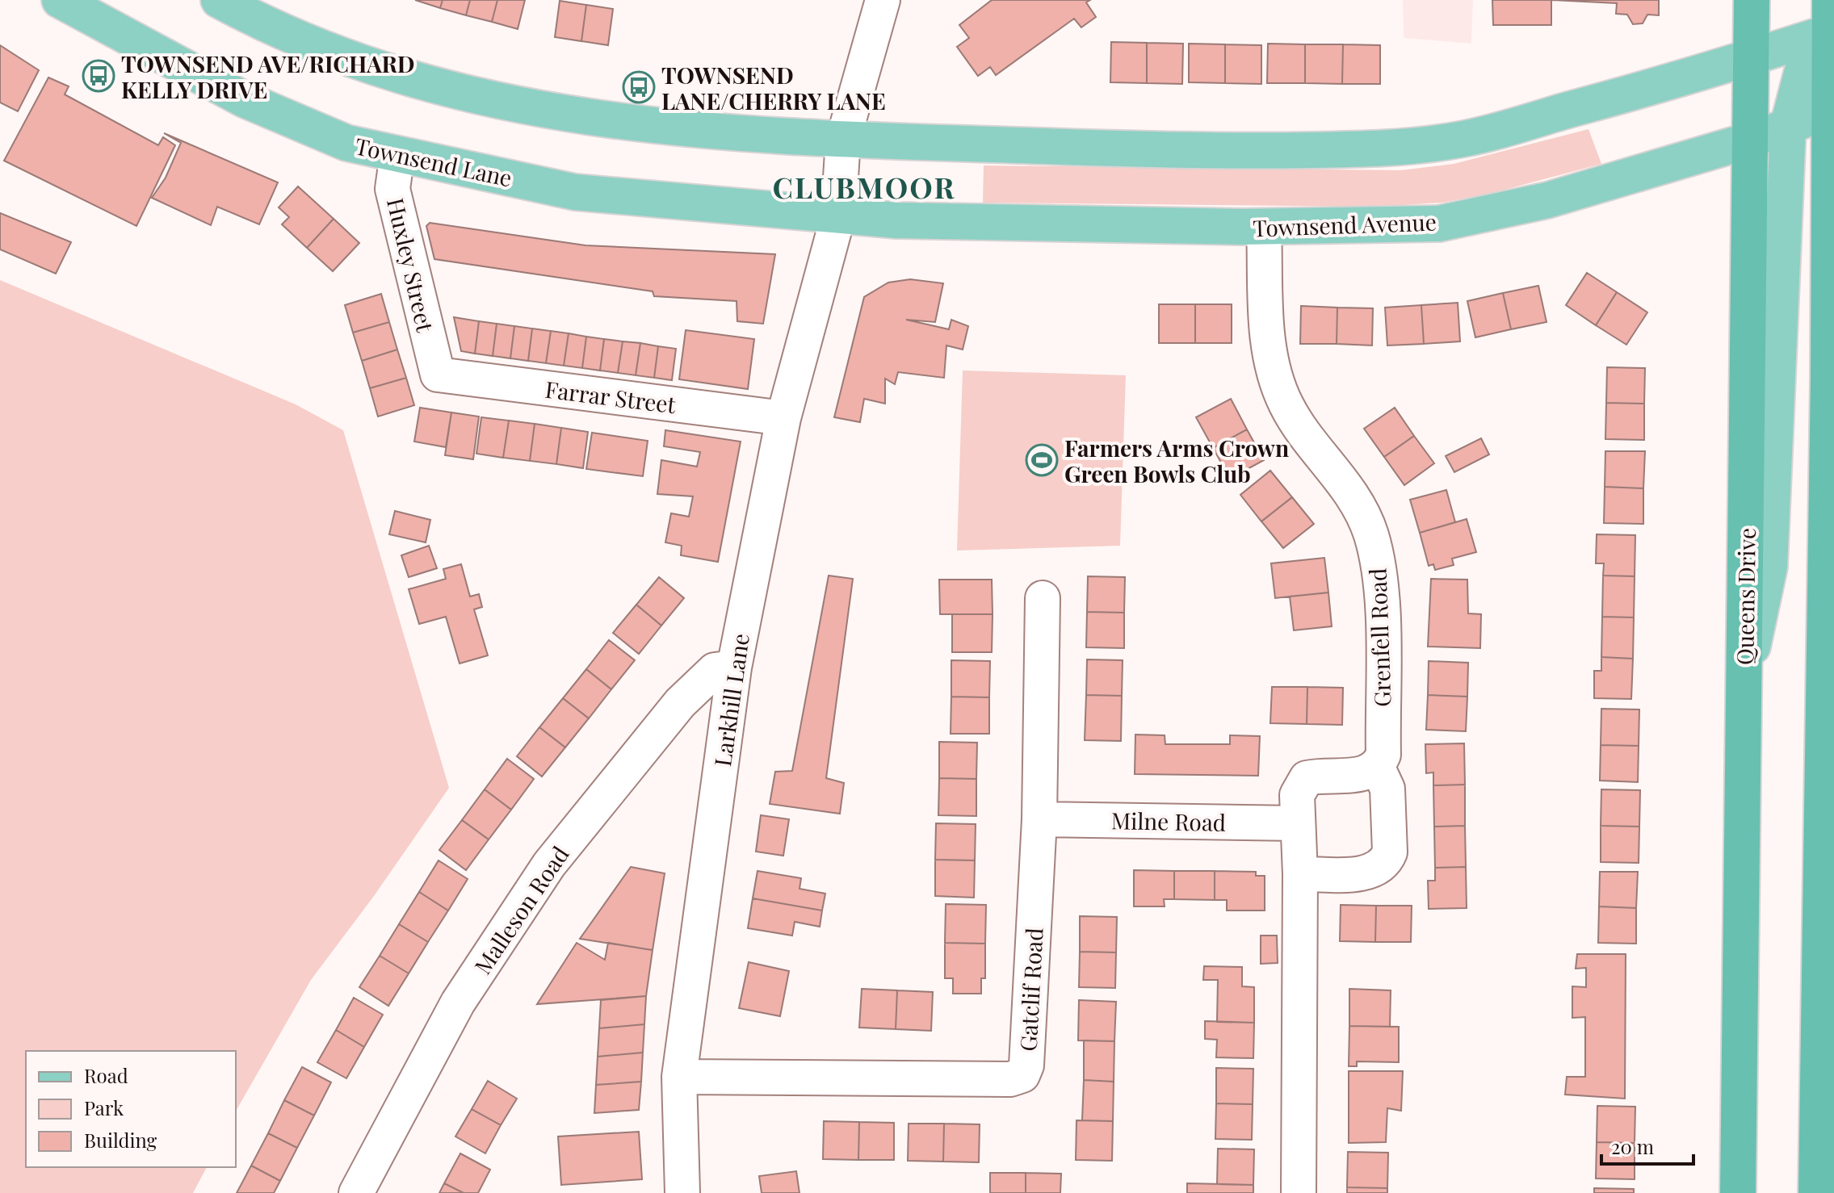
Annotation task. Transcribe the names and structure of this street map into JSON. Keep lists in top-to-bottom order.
{
  "streets": {
    "highway": ["Queens Drive"],
    "main road": ["Townsend Lane", "Townsend Avenue"],
    "street": [
      "Huxley Street",
      "Farrar Street",
      "Grenfell Road",
      "Larkhill Lane",
      "Milne Road",
      "Malleson Road",
      "Gatclif Road"
    ]
  },
  "crossings": [
    ["Townsend Lane", "Townsend Avenue"],
    ["Townsend Lane", "Huxley Street"],
    ["Townsend Lane", "Larkhill Lane"],
    ["Townsend Avenue", "Queens Drive"],
    ["Townsend Avenue", "Grenfell Road"],
    ["Townsend Avenue", "Larkhill Lane"],
    ["Huxley Street", "Farrar Street"],
    ["Farrar Street", "Larkhill Lane"],
    ["Larkhill Lane", "Malleson Road"],
    ["Larkhill Lane", "Gatclif Road"],
    ["Milne Road", "Gatclif Road"]
  ],
  "districts": ["CLUBMOOR"],
  "places": {
    "bus stop": ["TOWNSEND AVE/RICHARD KELLY DRIVE", "TOWNSEND LANE/CHERRY LANE"],
    "sports": ["Farmers Arms Crown Green Bowls Club"]
  },
  "legend": ["Road", "Park", "Building"],
  "scale_bar": "20 m"
}
